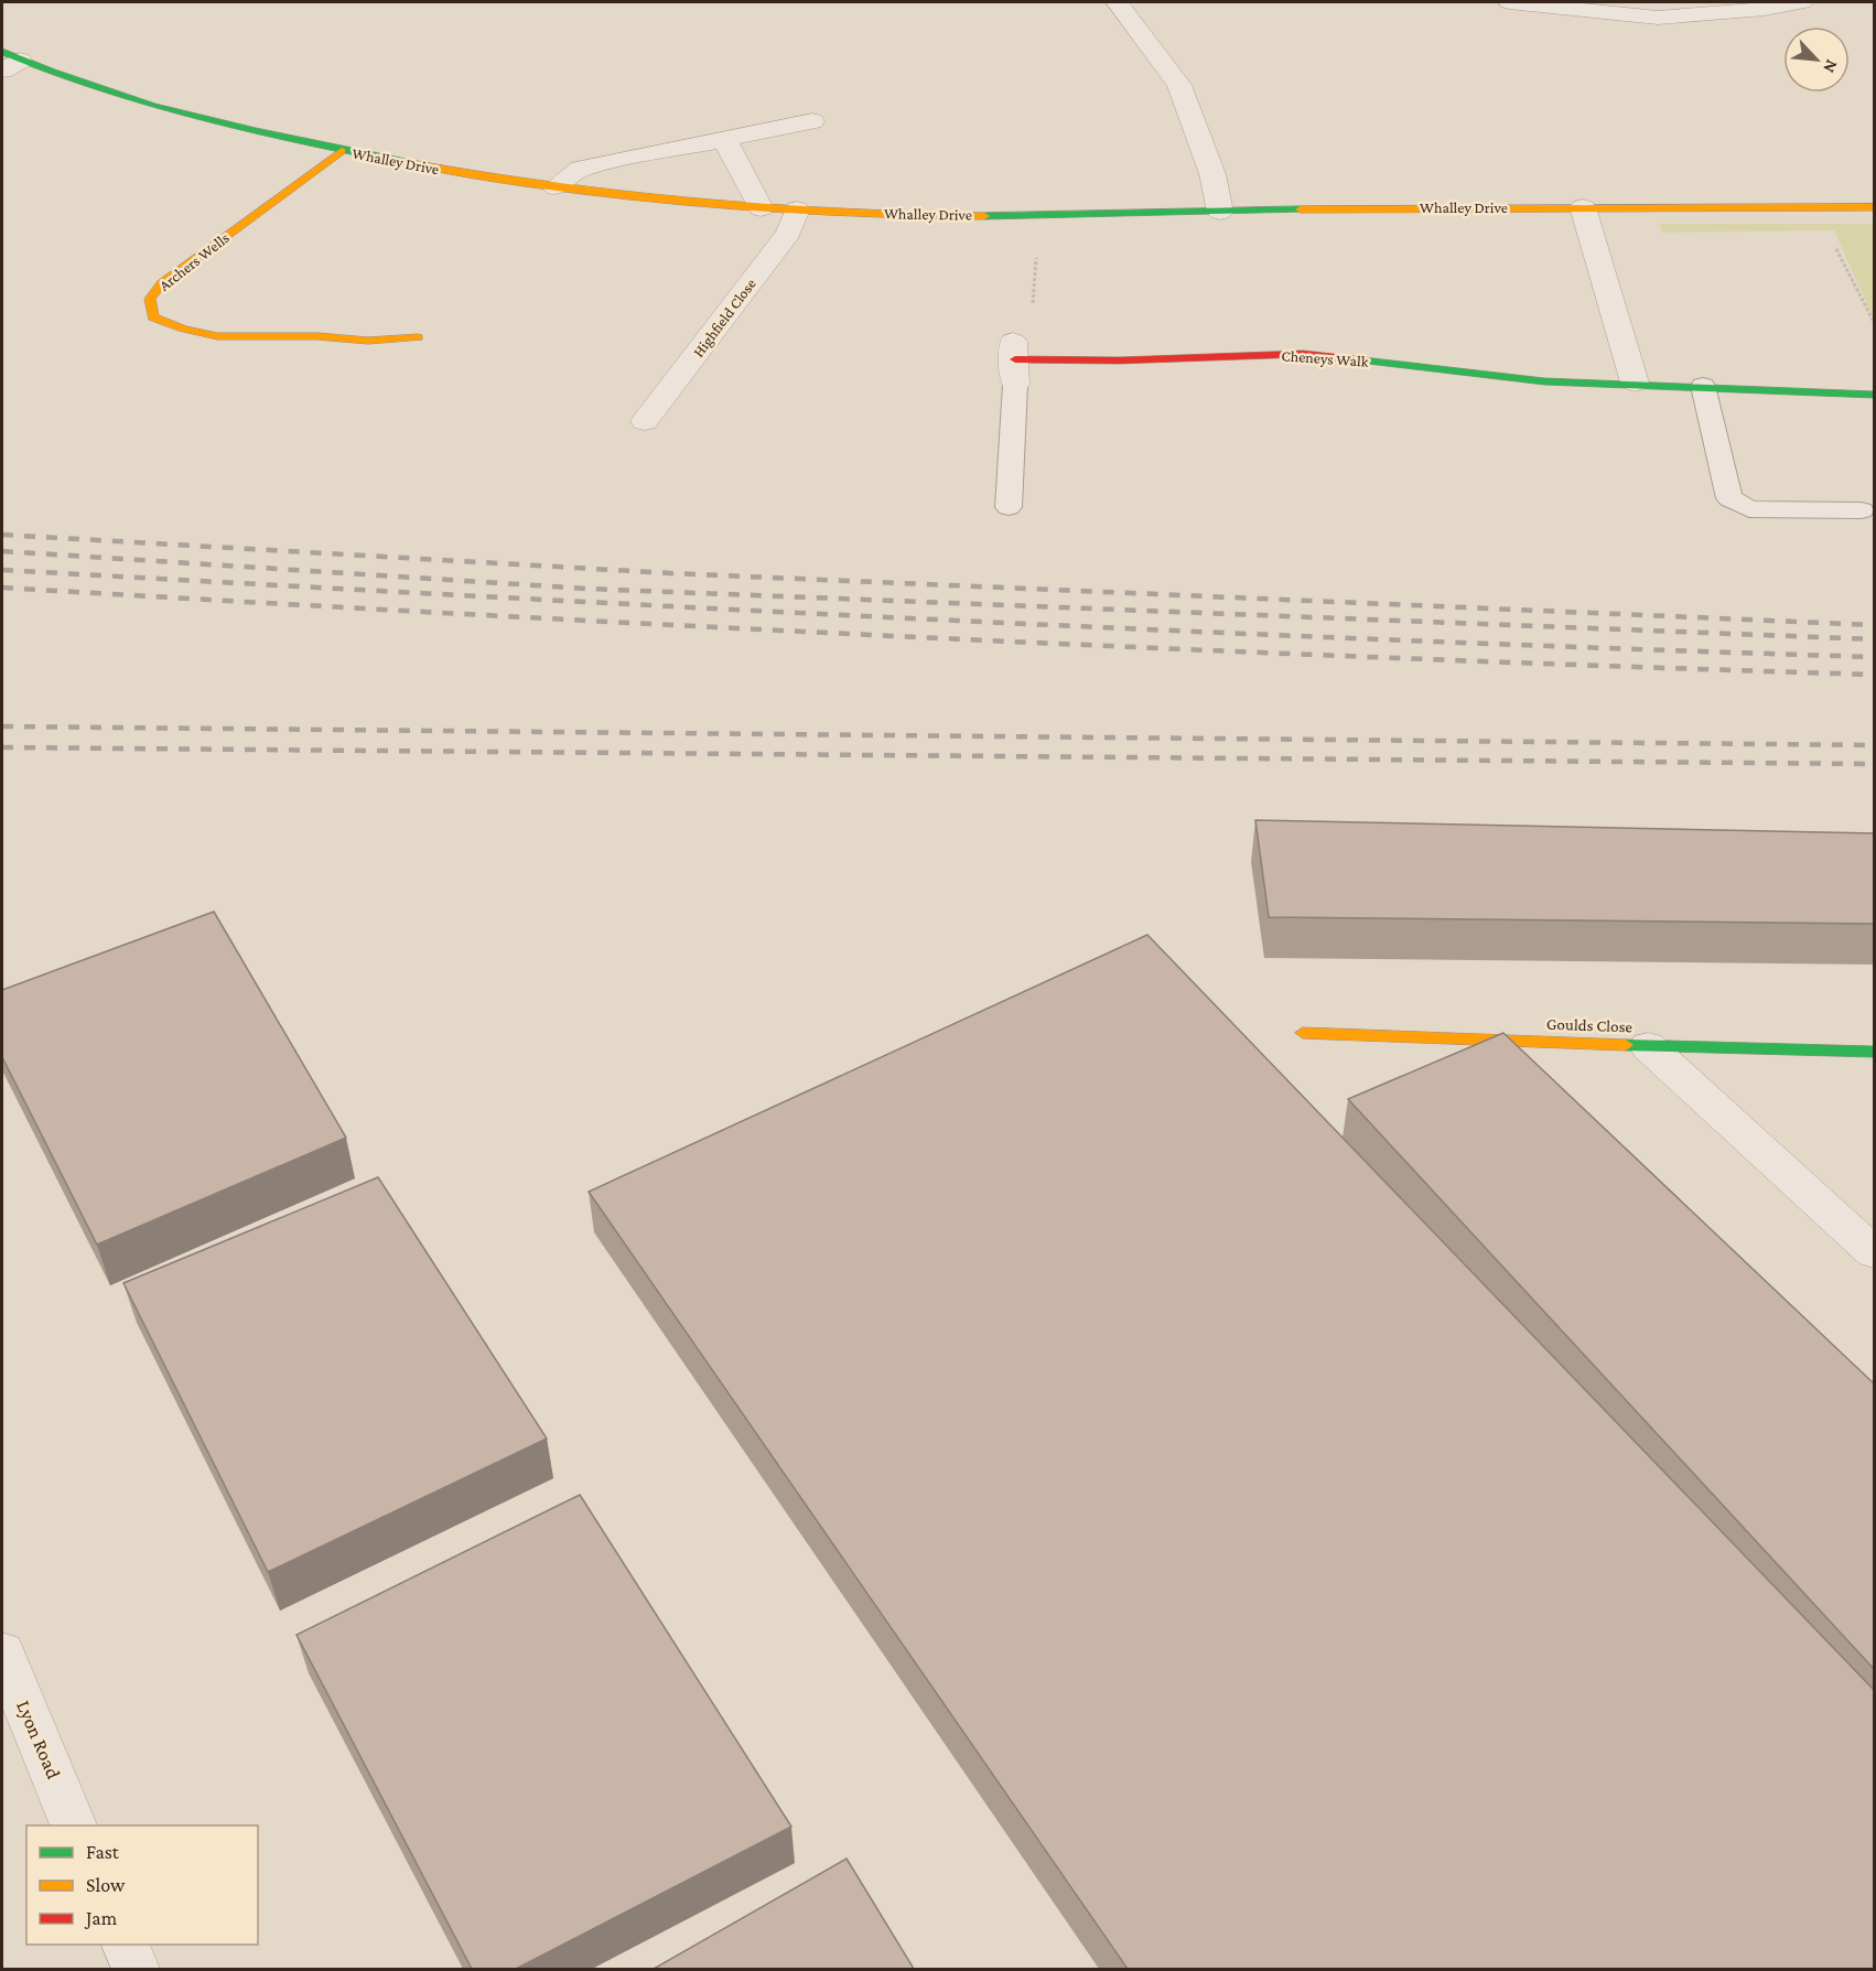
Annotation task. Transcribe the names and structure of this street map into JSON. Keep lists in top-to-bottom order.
{
  "streets": {
    "street": [
      "Whalley Drive",
      "Archers Wells",
      "Highfield Close",
      "Cheneys Walk",
      "Goulds Close",
      "Lyon Road"
    ]
  },
  "crossings": [
    ["Whalley Drive", "Archers Wells"],
    ["Whalley Drive", "Highfield Close"]
  ],
  "legend": ["Fast", "Slow", "Jam"],
  "north": "bottom right"
}
